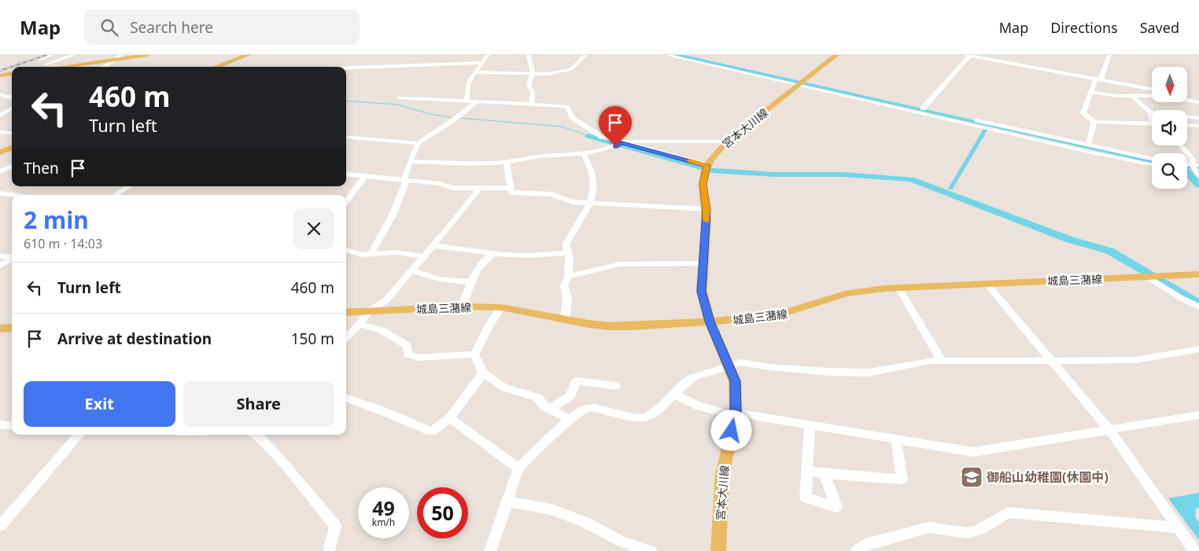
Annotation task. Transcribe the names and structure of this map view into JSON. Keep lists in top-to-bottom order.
{
  "streets": {
    "main road": ["宮本大川線", "城島三潴線"]
  },
  "crossings": [
    ["宮本大川線", "城島三潴線"]
  ],
  "places": {
    "school or university": ["御船山幼稚園(休園中)"]
  },
  "north": "bottom",
  "page": {
    "header": "Map",
    "search": "Search here",
    "nav": ["Map", "Directions", "Saved"],
    "turn": ["460 m", "Turn left"],
    "then": "Then",
    "heading": ["2 min", "610 m · 14:03"],
    "list": [
      {
        "name": "Turn left",
        "value": "460 m"
      },
      {
        "name": "Arrive at destination",
        "value": "150 m"
      }
    ],
    "buttons": ["Exit", "Share"],
    "speed": "49 km/h",
    "limit": "50"
  }
}
